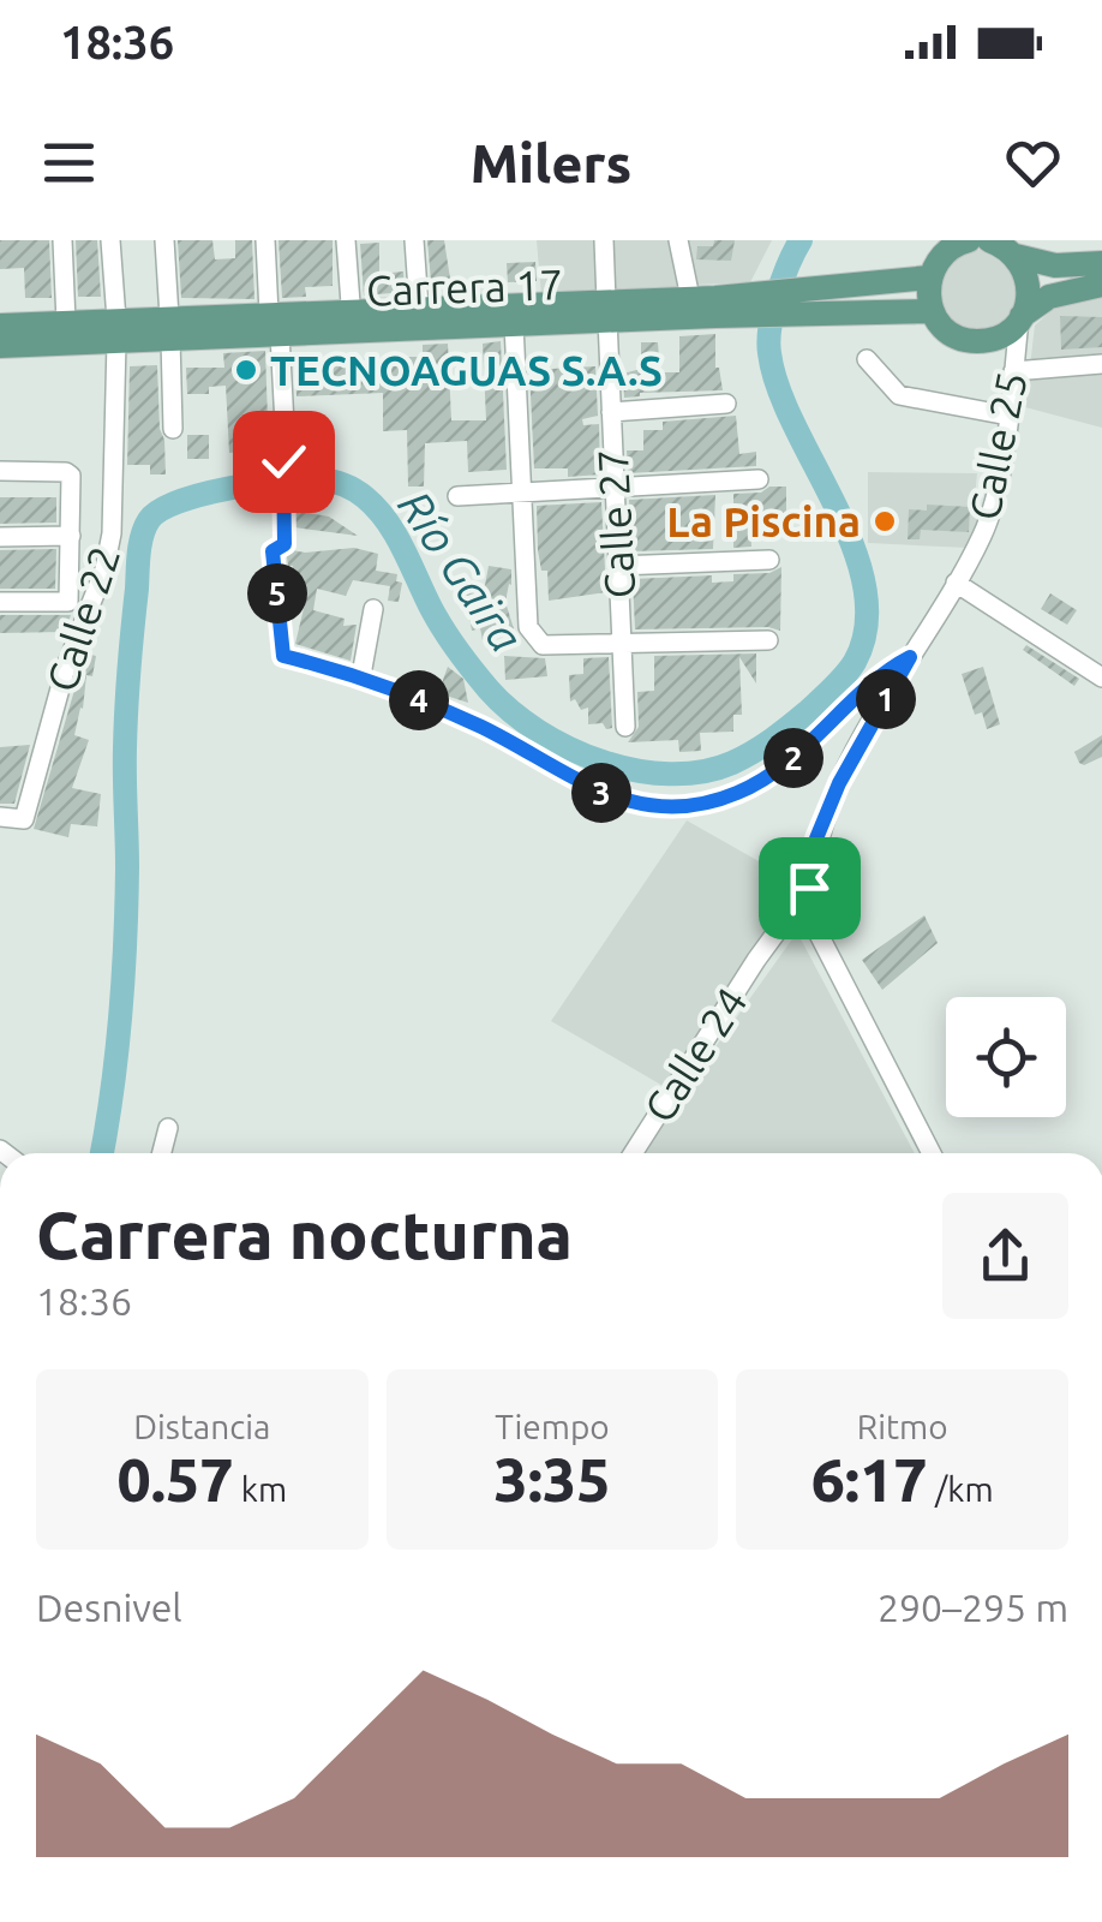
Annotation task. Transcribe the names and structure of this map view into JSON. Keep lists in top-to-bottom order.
{
  "streets": {
    "main road": ["Carrera 17"],
    "street": [
      "Calle 25",
      "Calle 27",
      "Calle 22",
      "Calle 24"
    ]
  },
  "crossings": [
    ["Carrera 17", "Calle 27"],
    ["Carrera 17", "Calle 22"],
    ["Calle 25", "Calle 24"]
  ],
  "water": ["Río Gaira"],
  "places": ["TECNOAGUAS S.A.S", "La Piscina"],
  "page": {
    "status": "18:36",
    "header": "Milers",
    "pins": [
      "5",
      "1",
      "4",
      "2",
      "3"
    ],
    "heading": ["Carrera nocturna", "18:36"],
    "stats": [
      ["Distancia", "0.57 km"],
      ["Tiempo", "3:35"],
      ["Ritmo", "6:17 /km"]
    ],
    "chart": ["Desnivel", "290–295 m"]
  }
}
